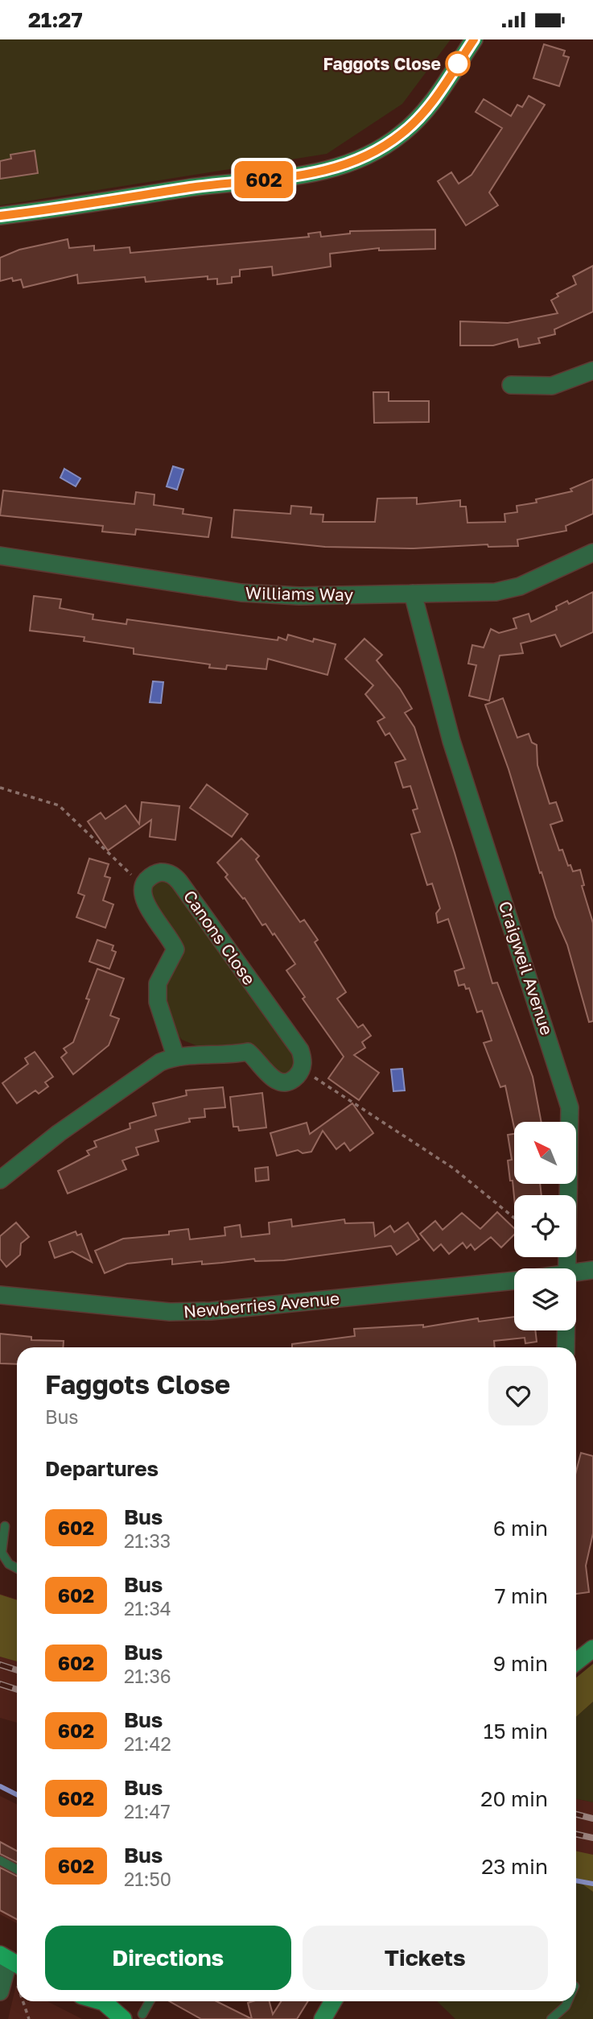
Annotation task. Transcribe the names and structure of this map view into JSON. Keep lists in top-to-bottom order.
{
  "streets": {
    "street": [
      "Williams Way",
      "Canons Close",
      "Craigweil Avenue",
      "Newberries Avenue"
    ]
  },
  "crossings": [
    ["Williams Way", "Craigweil Avenue"]
  ],
  "places": ["Faggots Close"],
  "lines": ["bus line 602"],
  "north": "top left",
  "page": {
    "status": "21:27",
    "on_map": "602",
    "heading": [
      ["Faggots Close", "Bus"],
      "Departures"
    ],
    "list": [
      {
        "mark": "602",
        "name": "Bus",
        "note": "21:33",
        "value": "6 min"
      },
      {
        "mark": "602",
        "name": "Bus",
        "note": "21:34",
        "value": "7 min"
      },
      {
        "mark": "602",
        "name": "Bus",
        "note": "21:36",
        "value": "9 min"
      },
      {
        "mark": "602",
        "name": "Bus",
        "note": "21:42",
        "value": "15 min"
      },
      {
        "mark": "602",
        "name": "Bus",
        "note": "21:47",
        "value": "20 min"
      },
      {
        "mark": "602",
        "name": "Bus",
        "note": "21:50",
        "value": "23 min"
      }
    ],
    "buttons": ["Directions", "Tickets"]
  }
}
